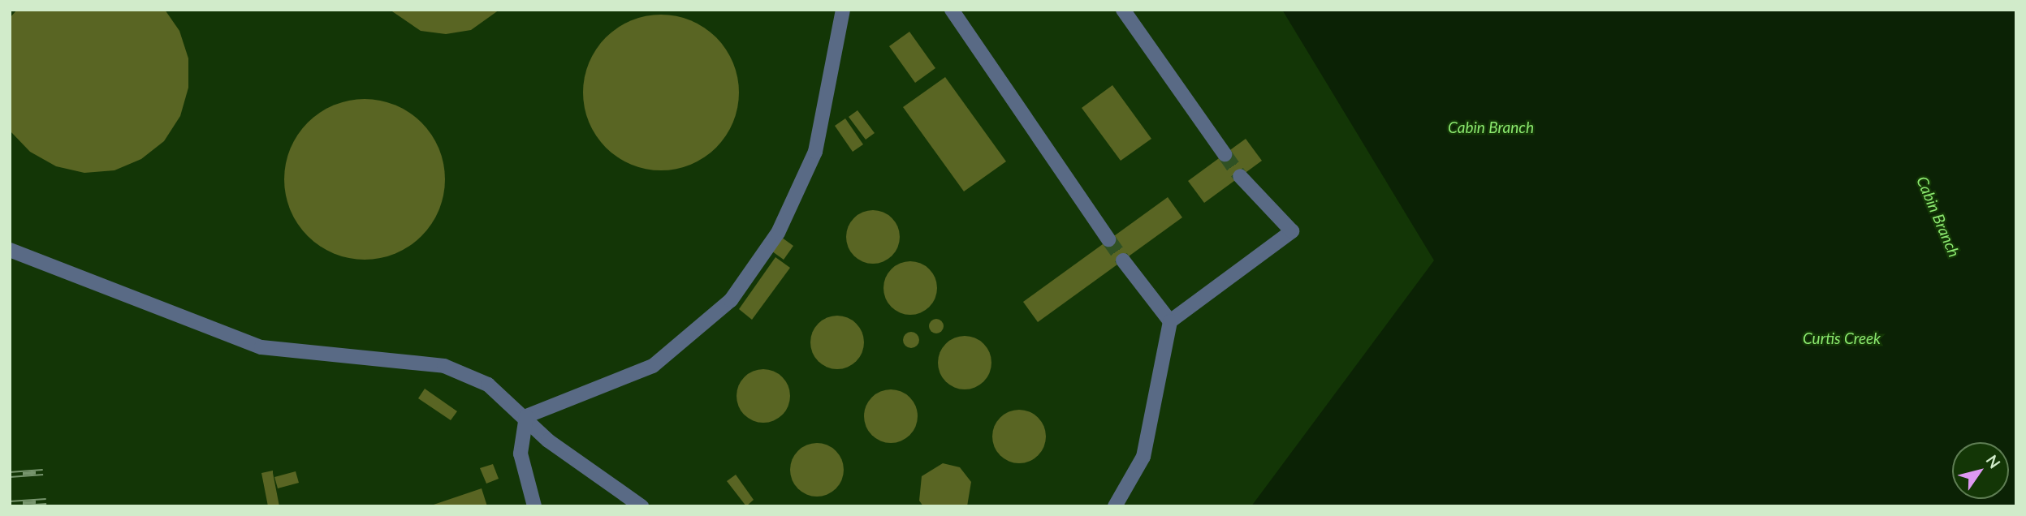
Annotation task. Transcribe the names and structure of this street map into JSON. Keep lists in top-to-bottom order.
{
  "water": ["Cabin Branch", "Curtis Creek"],
  "north": "top right"
}
